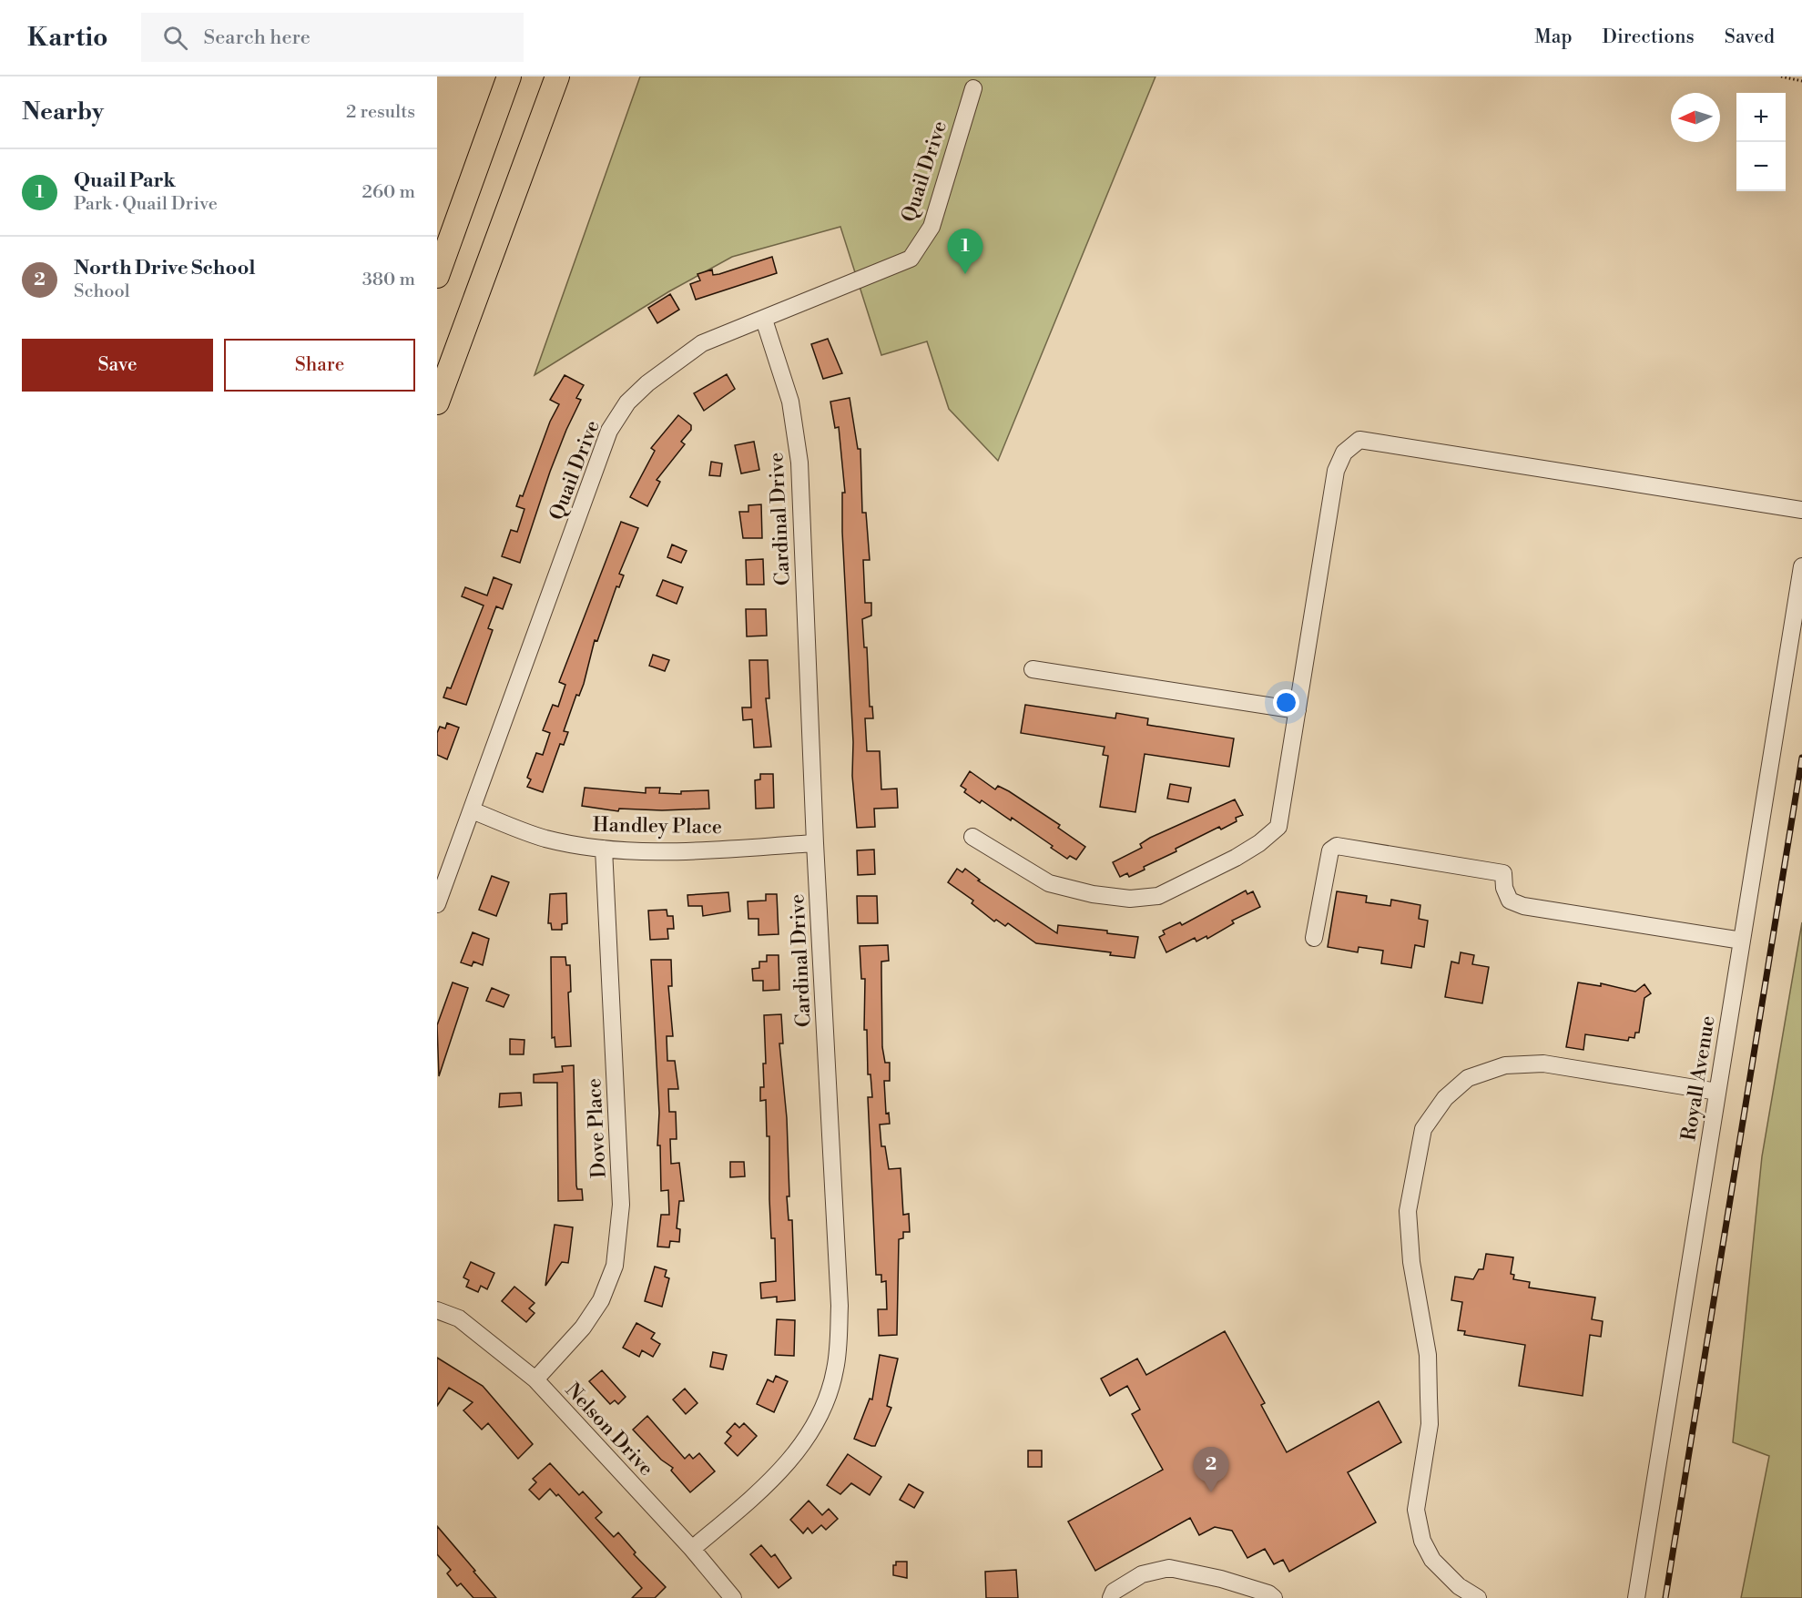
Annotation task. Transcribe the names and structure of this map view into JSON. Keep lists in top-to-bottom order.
{
  "streets": {
    "street": [
      "Quail Drive",
      "Cardinal Drive",
      "Handley Place",
      "Royall Avenue",
      "Dove Place",
      "Nelson Drive"
    ]
  },
  "crossings": [
    ["Quail Drive", "Cardinal Drive"],
    ["Quail Drive", "Handley Place"],
    ["Cardinal Drive", "Handley Place"],
    ["Cardinal Drive", "Nelson Drive"],
    ["Handley Place", "Dove Place"],
    ["Dove Place", "Nelson Drive"]
  ],
  "north": "left",
  "page": {
    "header": "Kartio",
    "search": "Search here",
    "nav": ["Map", "Directions", "Saved"],
    "heading": ["Nearby", "2 results"],
    "map_buttons": ["+", "−"],
    "list": [
      {
        "mark": "1",
        "name": "Quail Park",
        "note": "Park · Quail Drive",
        "value": "260 m"
      },
      {
        "mark": "2",
        "name": "North Drive School",
        "note": "School",
        "value": "380 m"
      }
    ],
    "pins": ["1", "2"],
    "buttons": ["Save", "Share"]
  }
}
